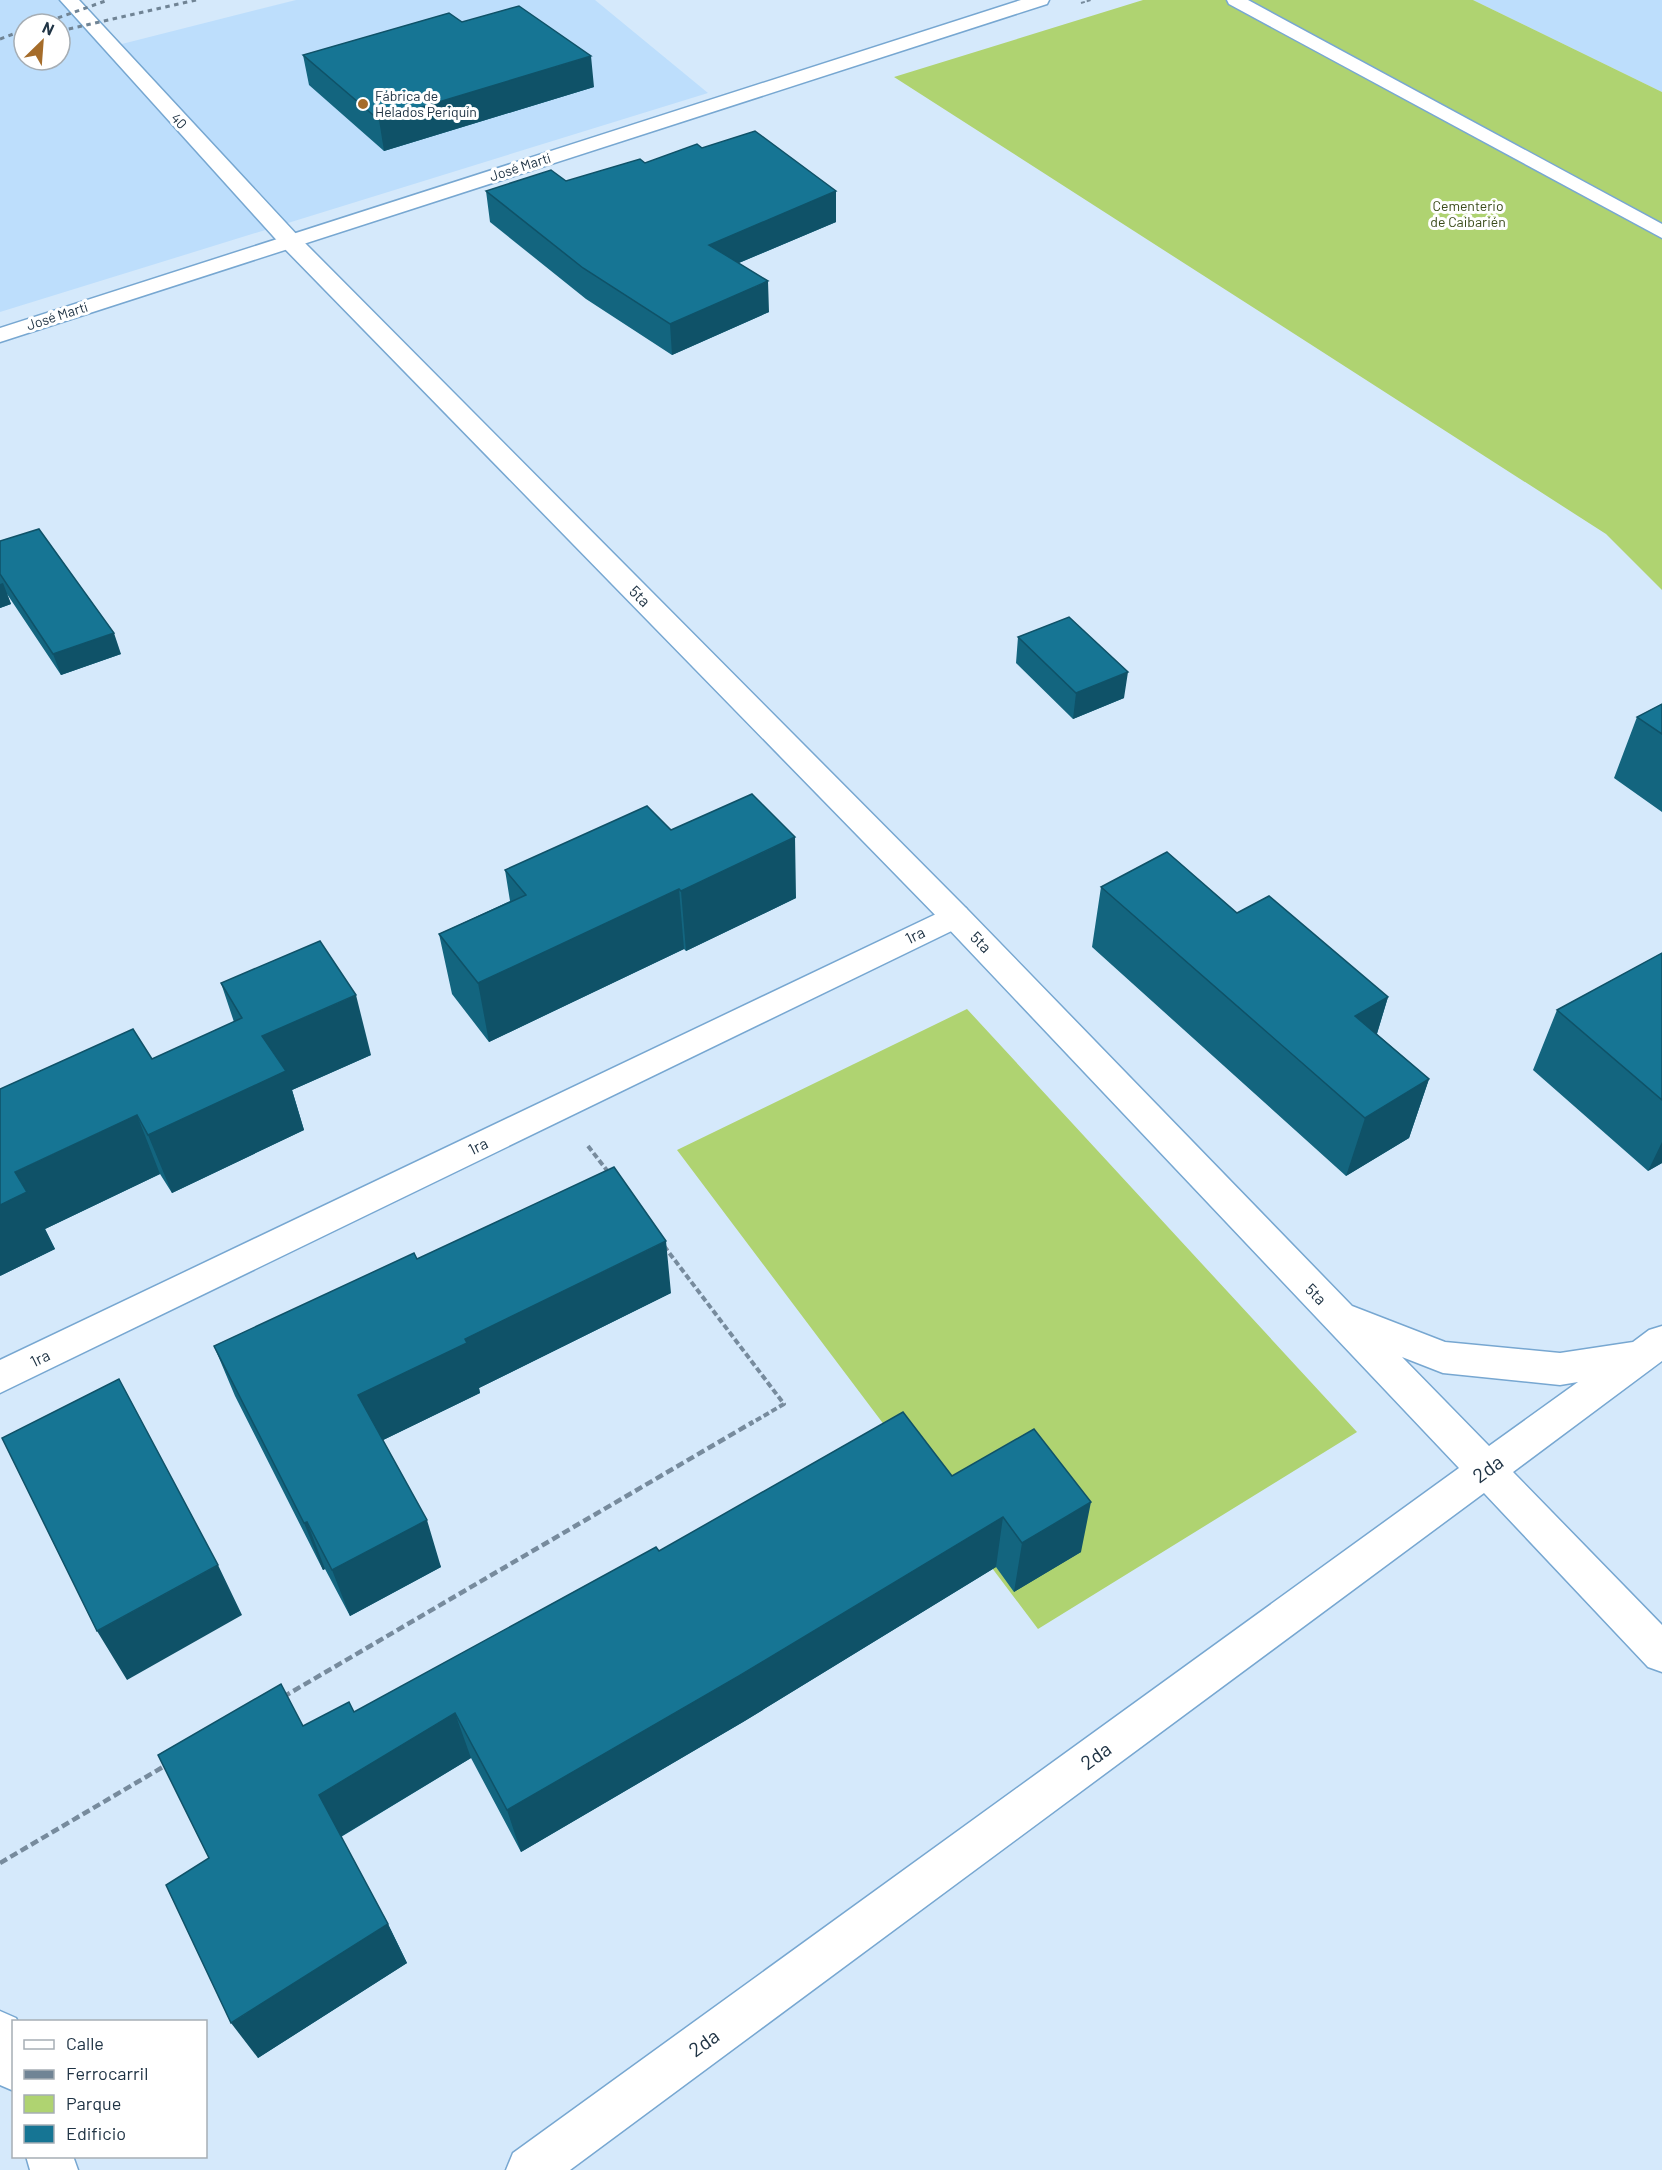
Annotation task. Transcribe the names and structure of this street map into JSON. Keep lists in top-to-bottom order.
{
  "streets": {
    "street": [
      "40",
      "José Martí",
      "5ta",
      "1ra",
      "2da"
    ]
  },
  "crossings": [
    ["40", "José Martí"],
    ["40", "5ta"],
    ["José Martí", "5ta"],
    ["5ta", "1ra"],
    ["5ta", "2da"]
  ],
  "parks": ["Cementerio de Caibarién"],
  "places": ["Fábrica de Helados Periquín"],
  "legend": [
    "Calle",
    "Ferrocarril",
    "Parque",
    "Edificio"
  ],
  "north": "top right"
}
